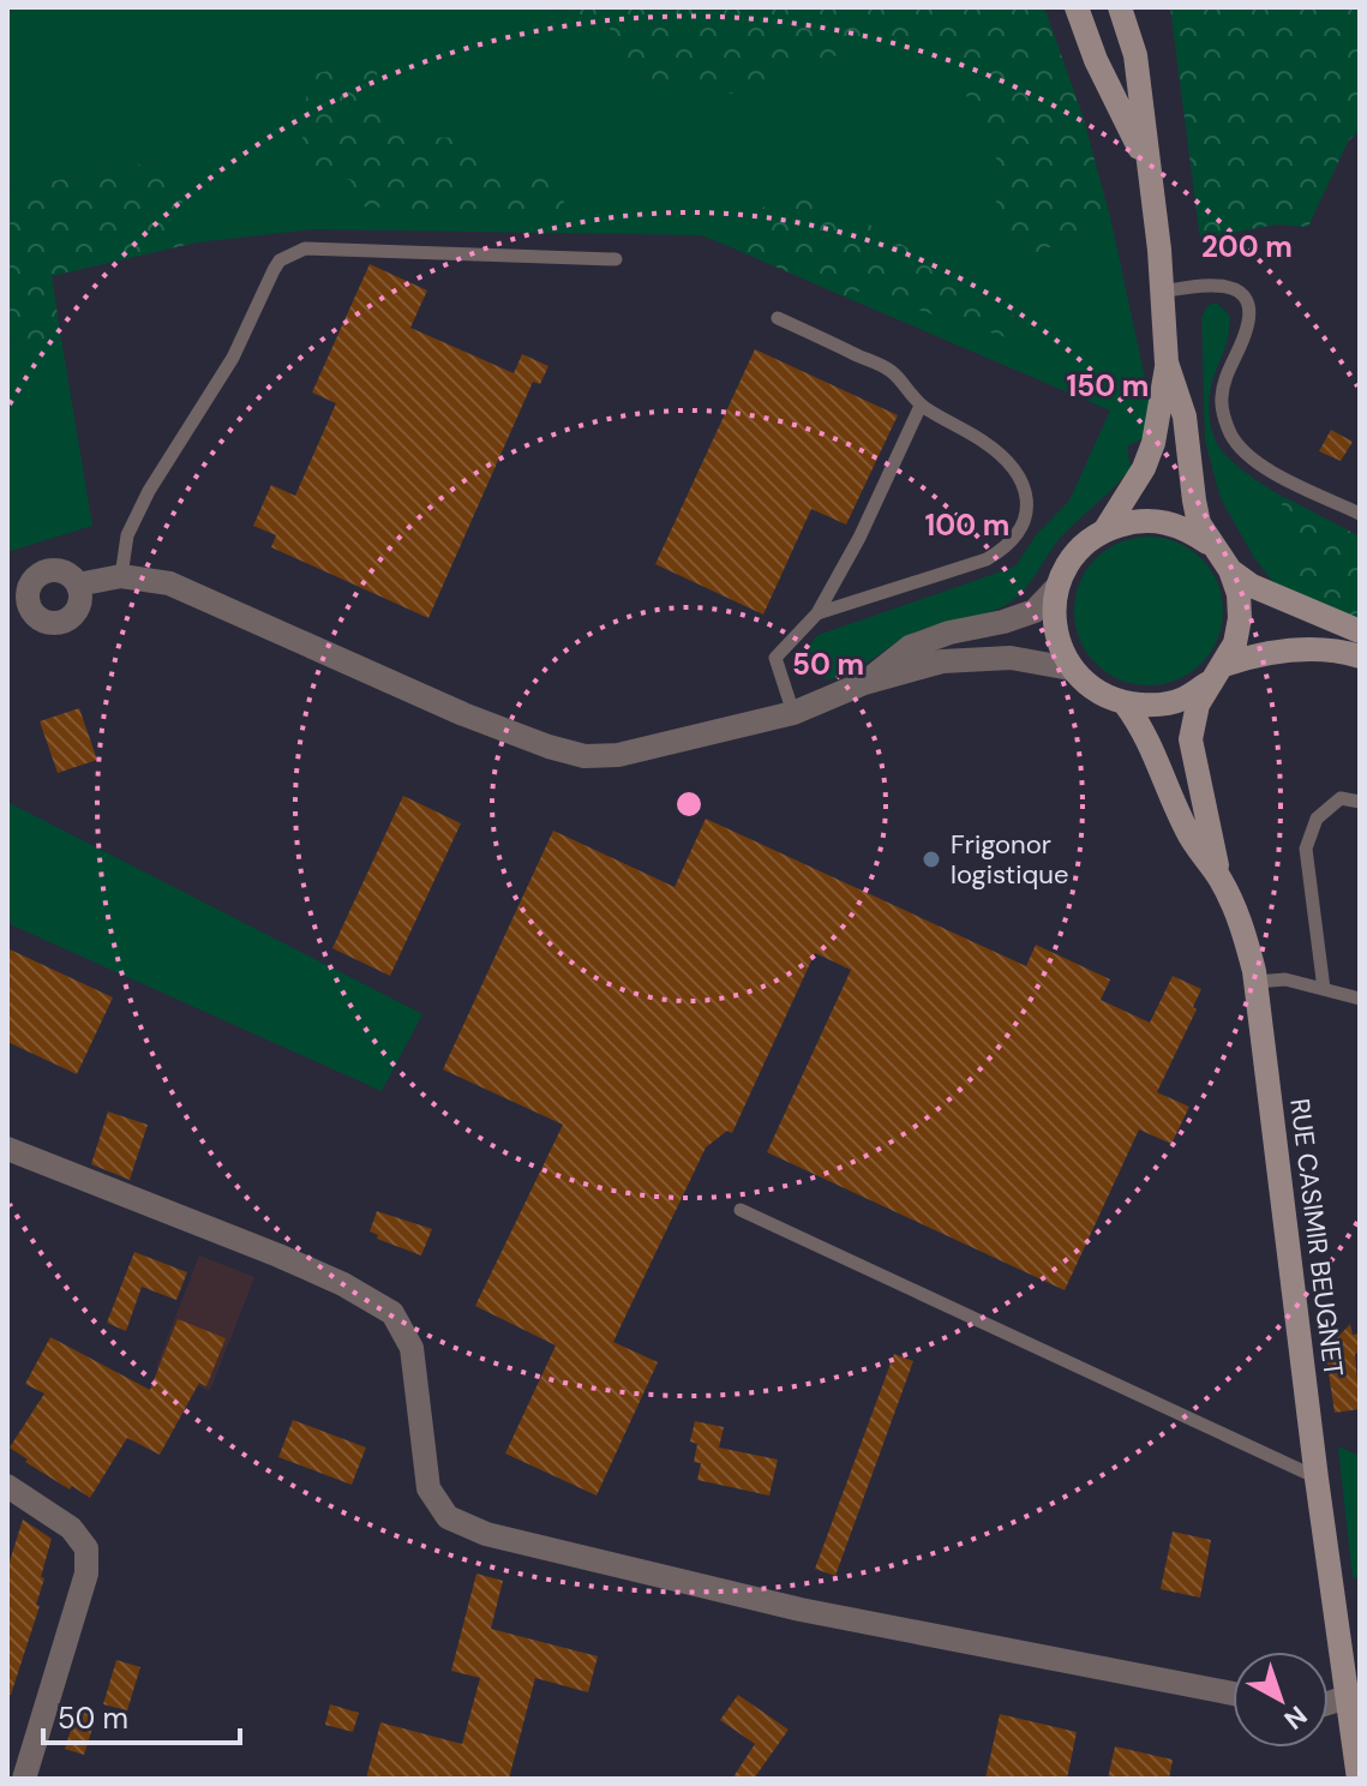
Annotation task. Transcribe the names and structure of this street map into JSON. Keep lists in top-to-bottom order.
{
  "streets": {
    "main road": ["RUE CASIMIR BEUGNET"]
  },
  "places": ["Frigonor logistique"],
  "scale_bar": "50 m",
  "north": "bottom right",
  "rings": [
    "200 m",
    "150 m",
    "100 m",
    "50 m"
  ]
}
